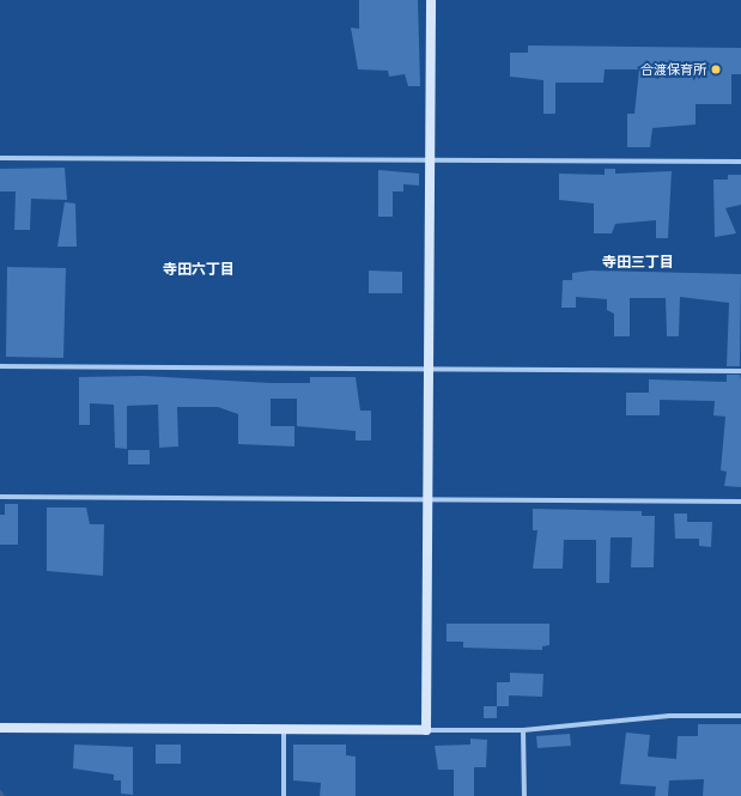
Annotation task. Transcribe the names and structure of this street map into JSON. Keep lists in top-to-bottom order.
{
  "districts": ["寺田三丁目", "寺田六丁目"],
  "places": ["合渡保育所"]
}
